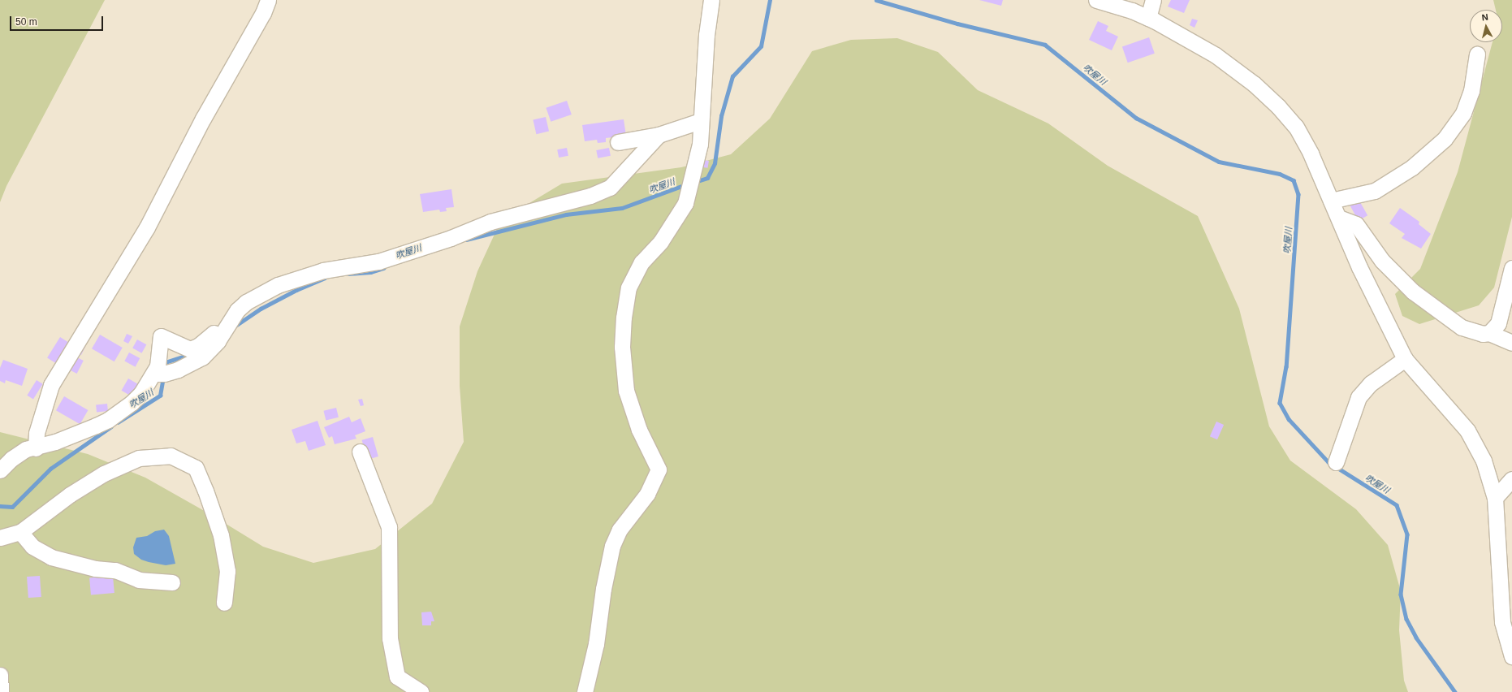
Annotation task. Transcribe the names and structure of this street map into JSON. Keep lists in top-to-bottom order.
{
  "water": ["吹屋川"],
  "scale_bar": "50 m",
  "north": "top"
}
